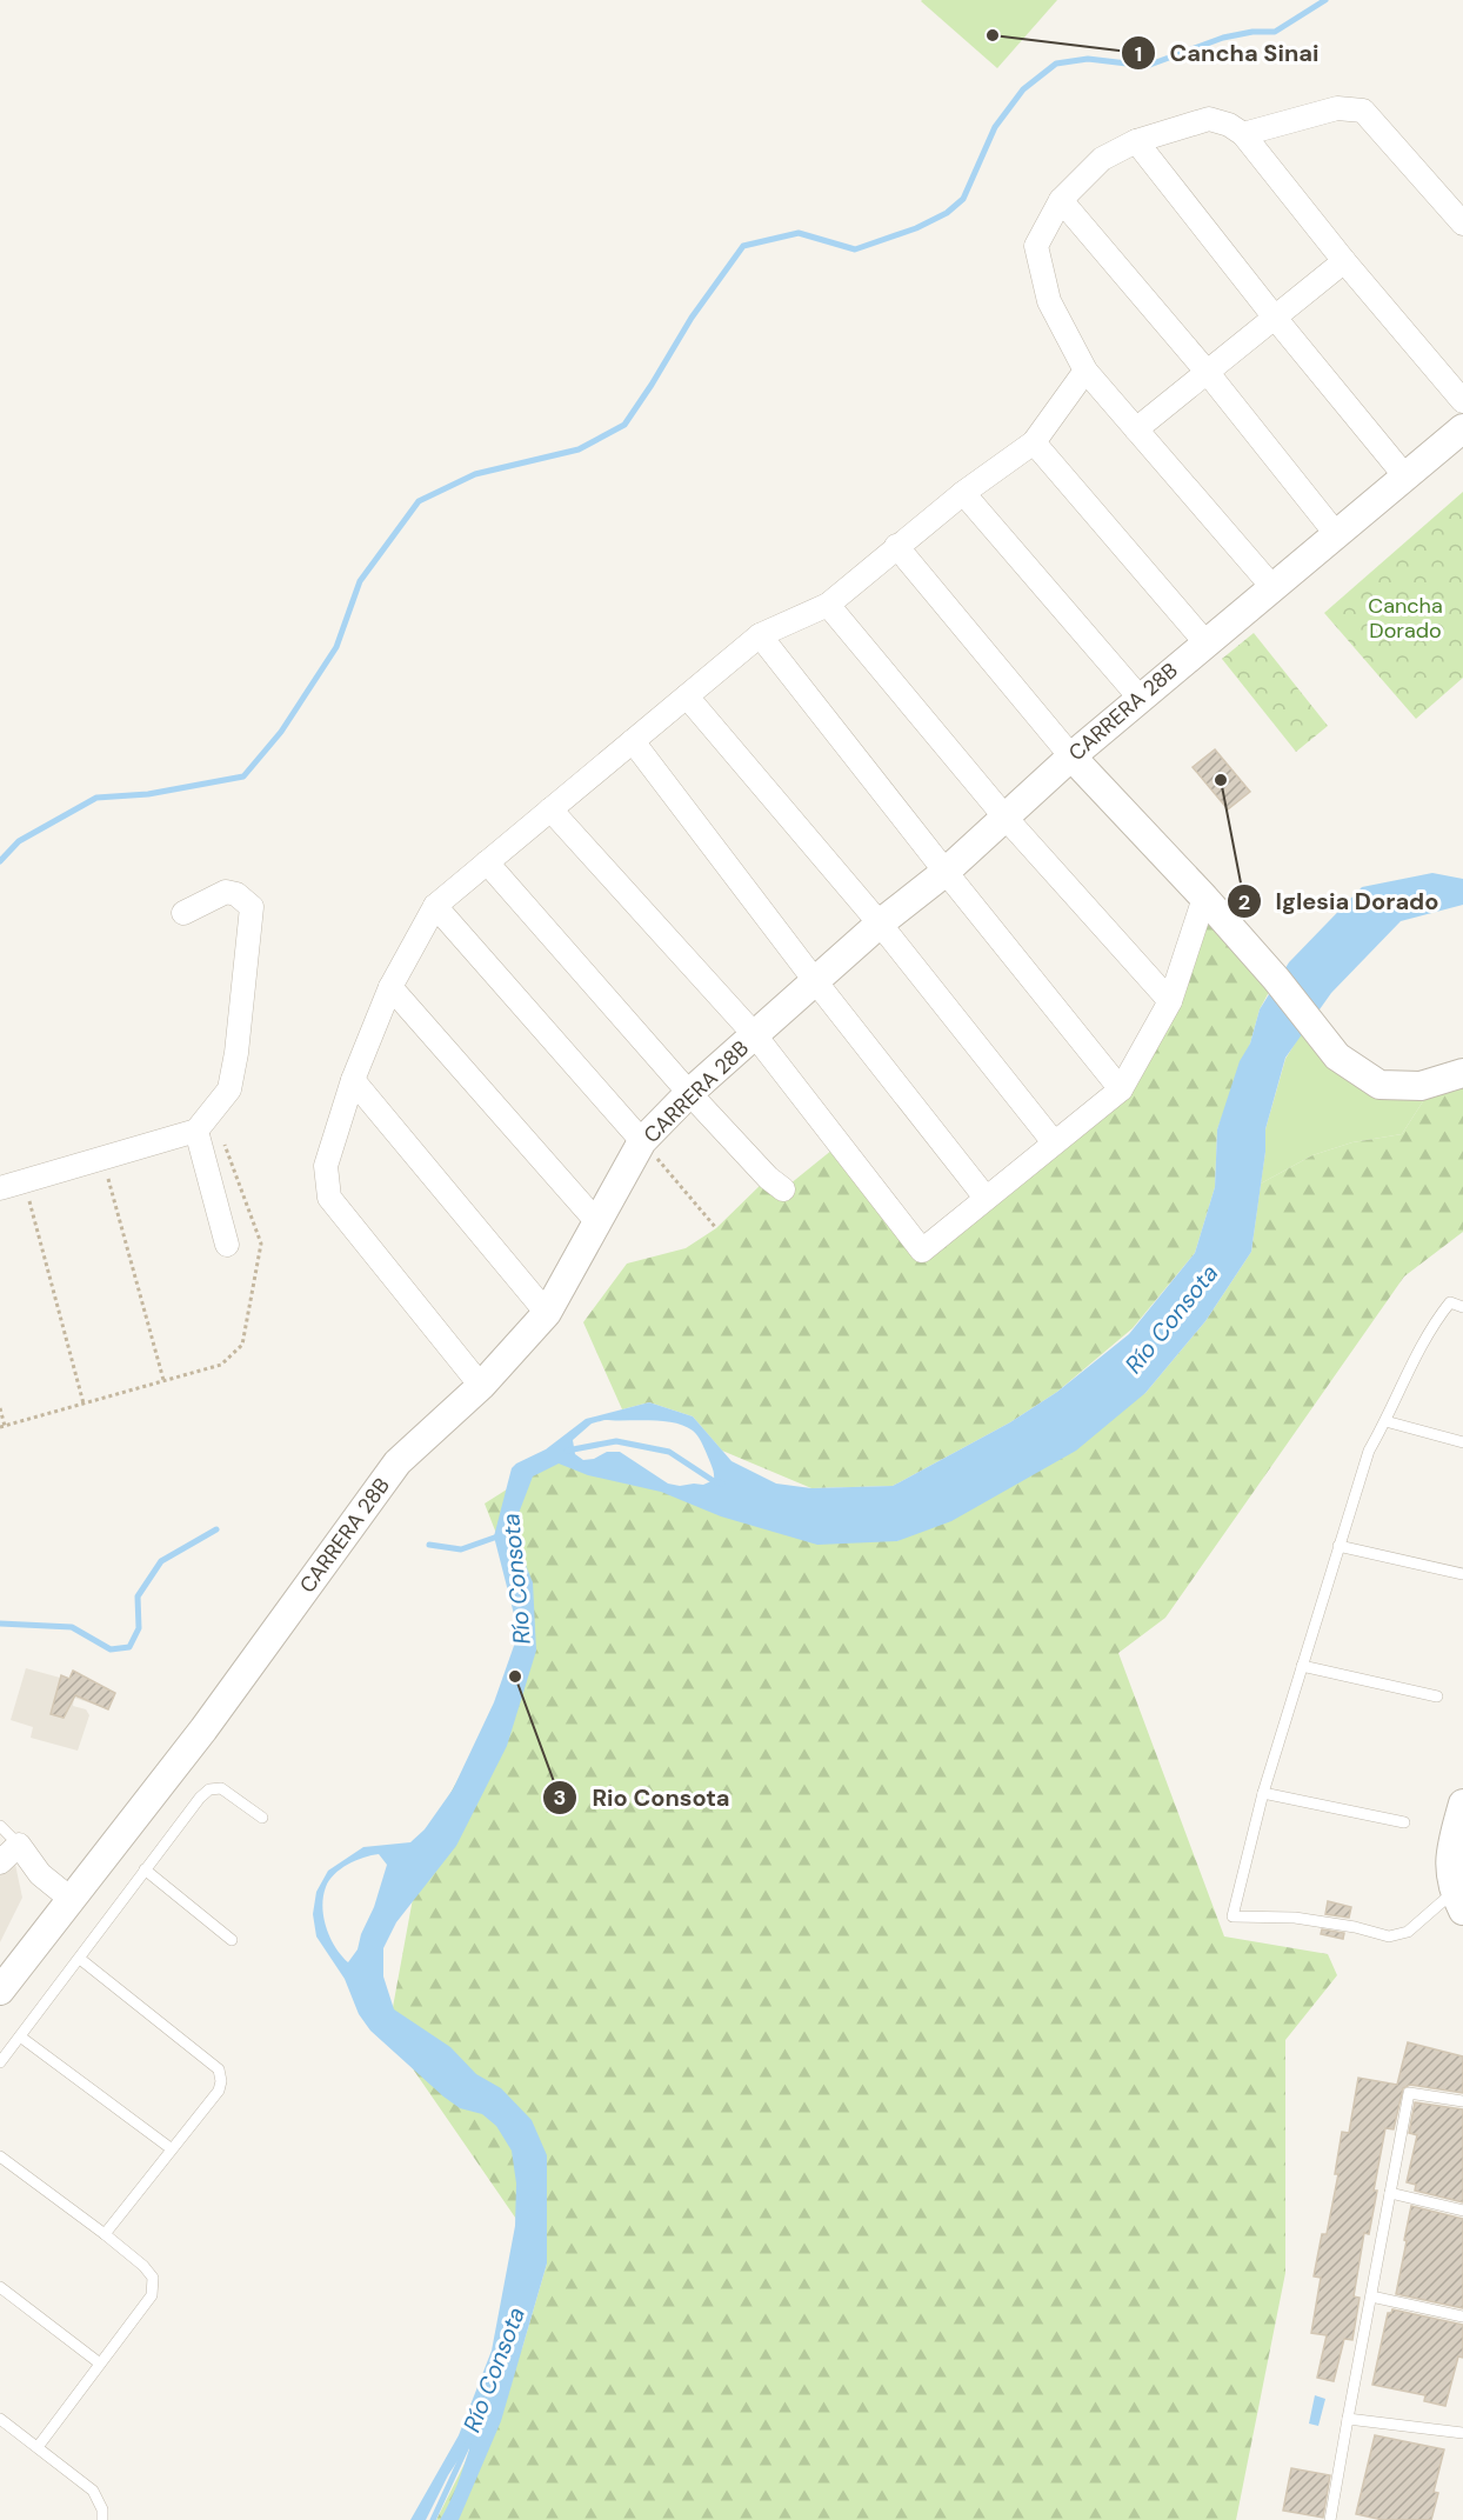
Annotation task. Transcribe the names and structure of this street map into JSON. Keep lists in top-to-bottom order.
{
  "streets": {
    "street": ["CARRERA 28B"]
  },
  "water": ["Río Consota"],
  "parks": ["Cancha Dorado"],
  "places": ["Cancha Sinai", "Iglesia Dorado", "Rio Consota"]
}
